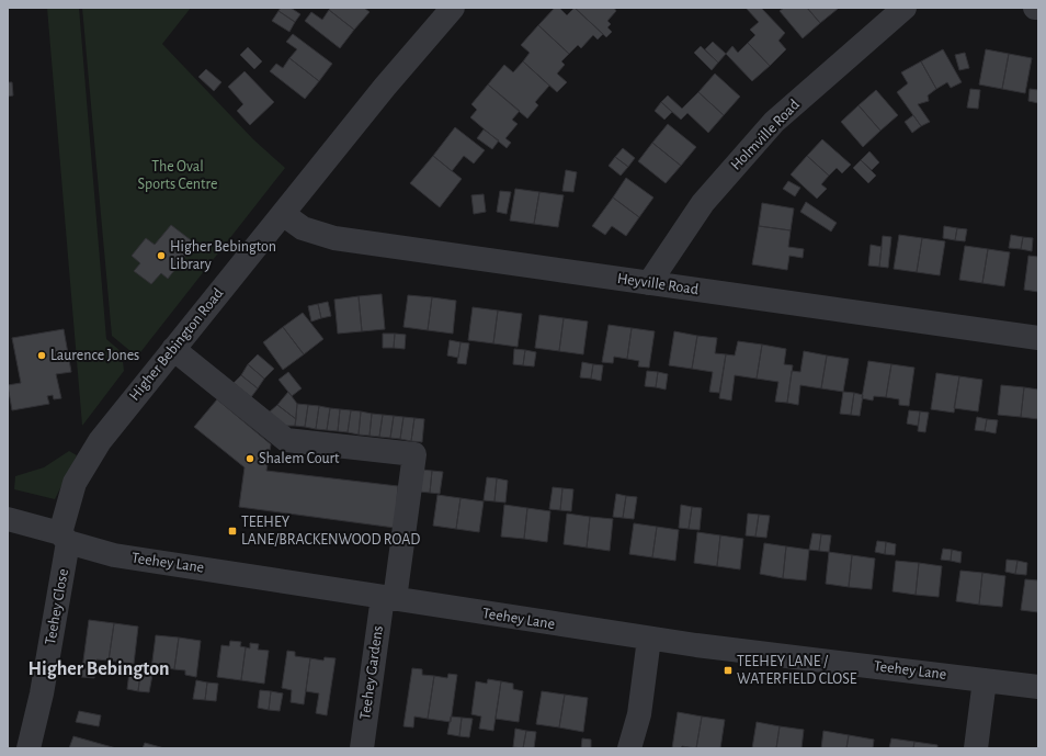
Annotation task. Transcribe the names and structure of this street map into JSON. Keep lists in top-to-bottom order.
{
  "streets": {
    "street": [
      "Holmville Road",
      "Heyville Road",
      "Higher Bebington Road",
      "Teehey Lane",
      "Teehey Close",
      "Teehey Gardens"
    ]
  },
  "crossings": [
    ["Holmville Road", "Heyville Road"],
    ["Heyville Road", "Higher Bebington Road"],
    ["Higher Bebington Road", "Teehey Lane"],
    ["Higher Bebington Road", "Teehey Close"],
    ["Higher Bebington Road", "Teehey Gardens"],
    ["Teehey Lane", "Teehey Close"],
    ["Teehey Lane", "Teehey Gardens"]
  ],
  "districts": ["Higher Bebington"],
  "parks": ["The Oval Sports Centre"],
  "places": {
    "other": ["Higher Bebington Library", "Laurence Jones", "Shalem Court"],
    "transit": ["TEEHEY LANE/BRACKENWOOD ROAD", "TEEHEY LANE / WATERFIELD CLOSE"]
  }
}
